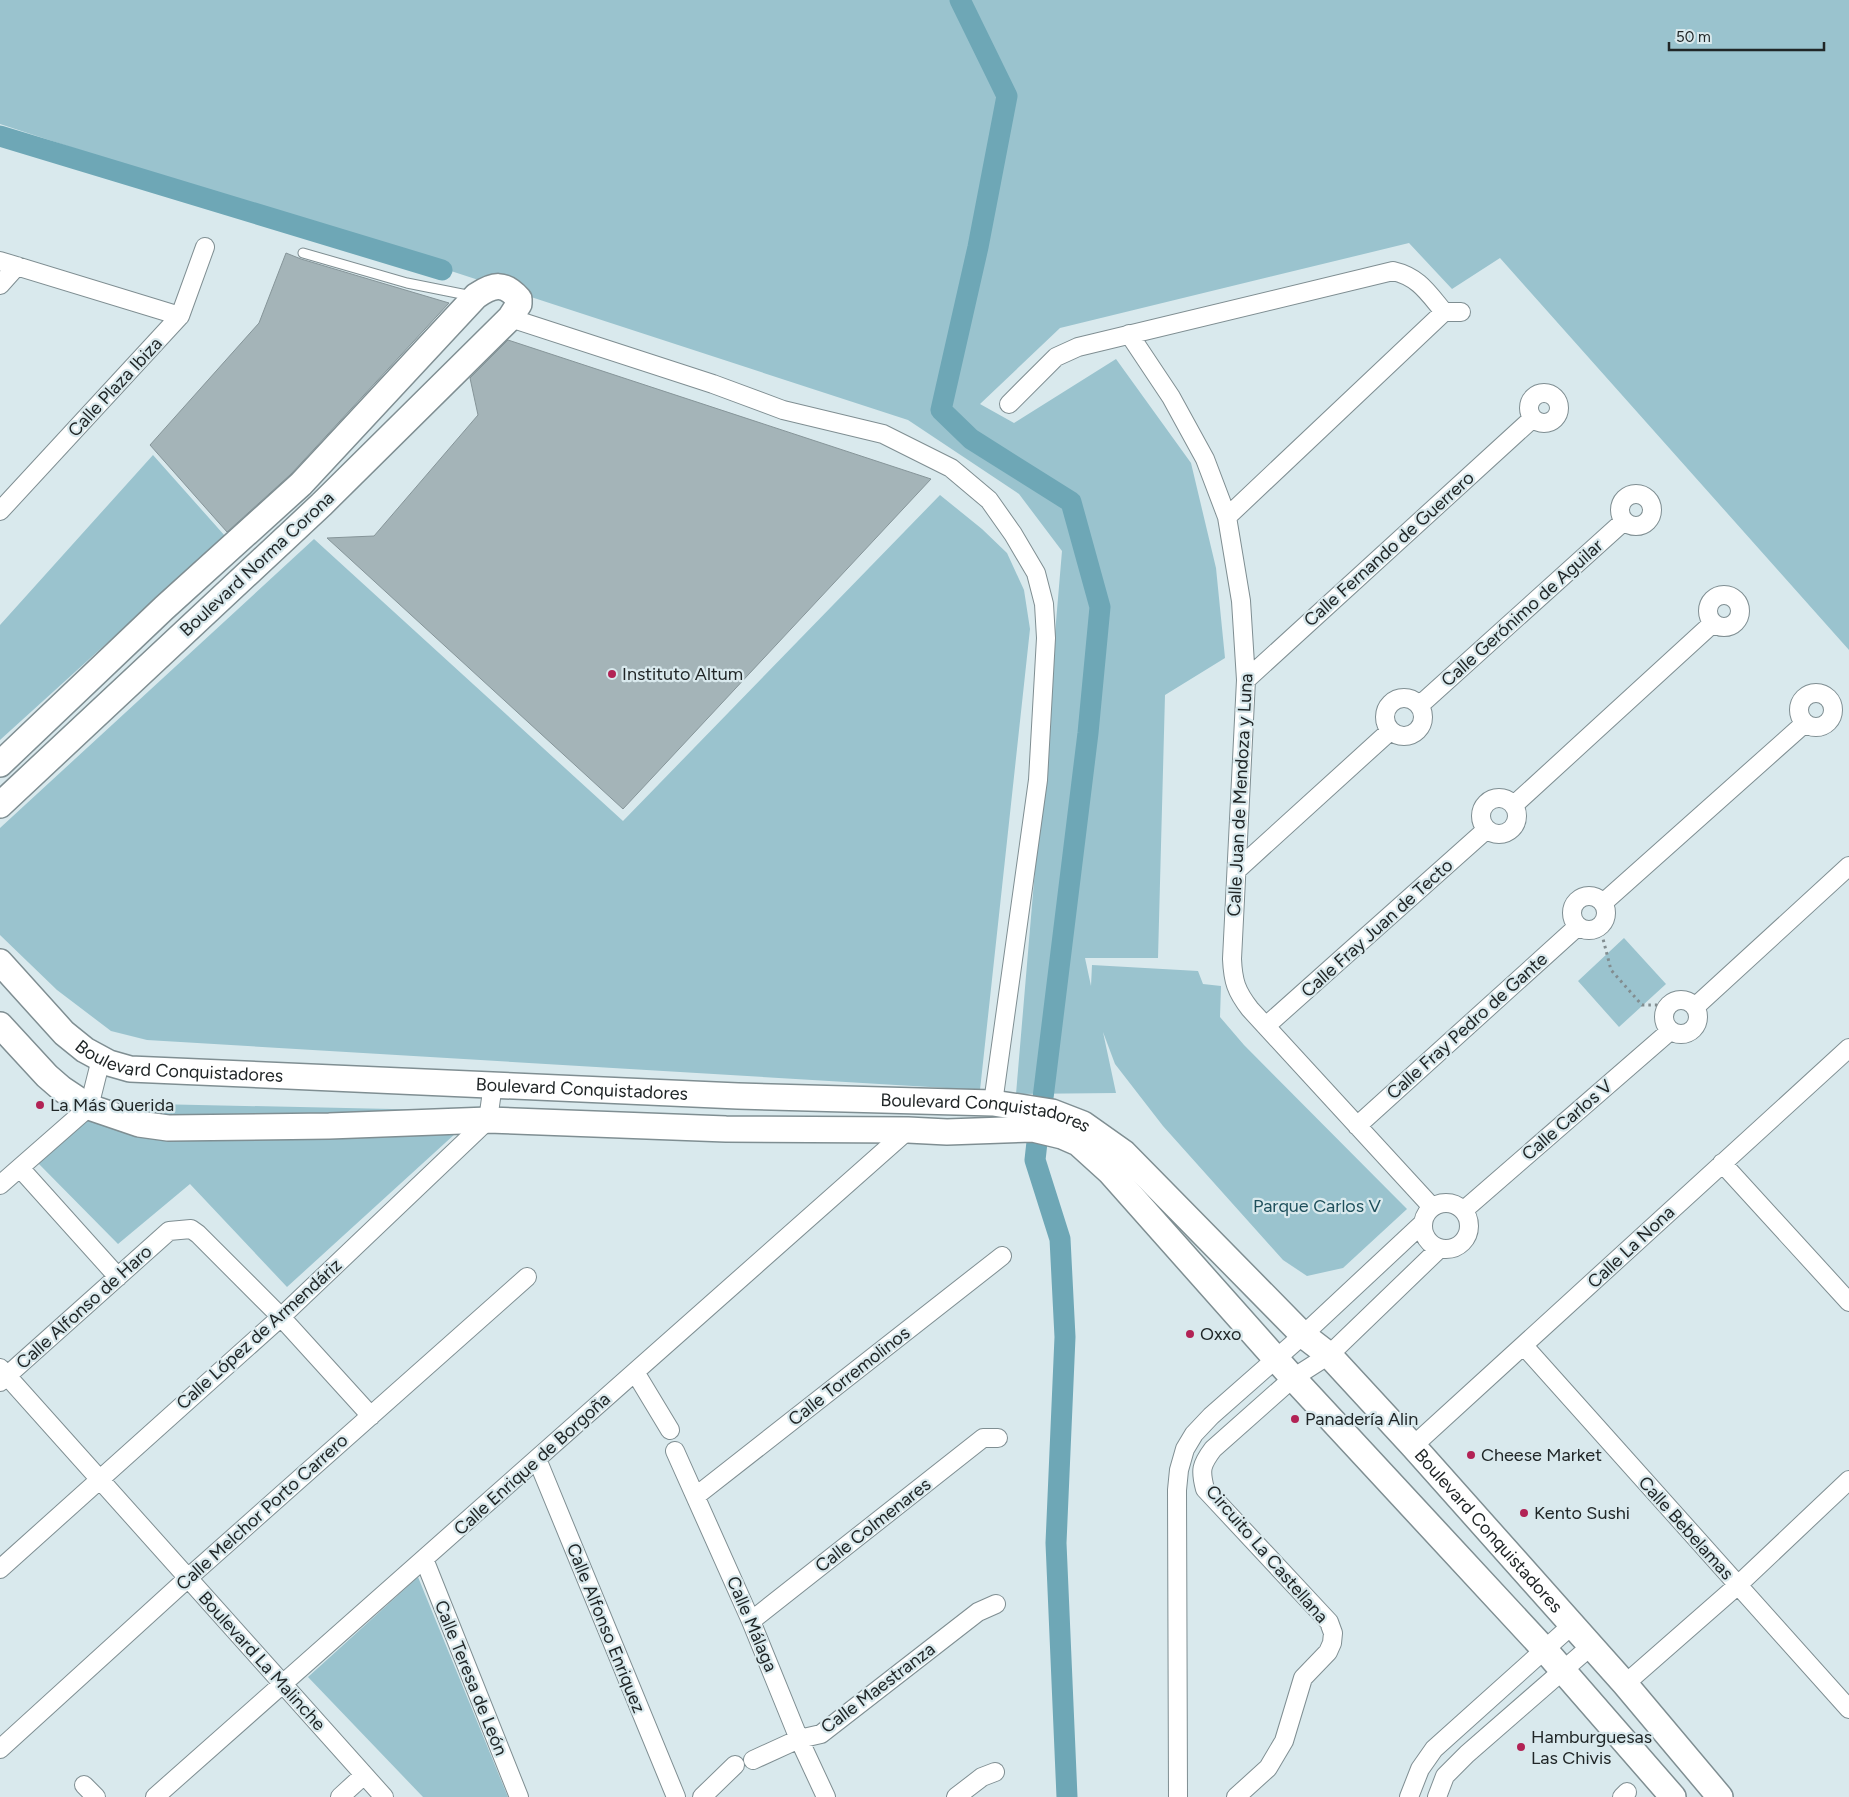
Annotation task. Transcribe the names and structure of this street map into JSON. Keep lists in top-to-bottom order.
{
  "streets": {
    "street": [
      "Calle Plaza Ibiza",
      "Calle Fernando de Guerrero",
      "Boulevard Norma Corona",
      "Calle Gerónimo de Aguilar",
      "Calle Juan de Mendoza y Luna",
      "Calle Fray Juan de Tecto",
      "Calle Fray Pedro de Gante",
      "Boulevard Conquistadores",
      "Calle Carlos V",
      "Calle La Nona",
      "Calle Alfonso de Haro",
      "Calle López de Armendáriz",
      "Calle Torremolinos",
      "Calle Enrique de Borgoña",
      "Calle Melchor Porto Carrero",
      "Calle Colmenares",
      "Calle Bebelamas",
      "Circuito La Castellana",
      "Calle Málaga",
      "Calle Alfonso Enriquez",
      "Boulevard La Malinche",
      "Calle Teresa de León",
      "Calle Maestranza"
    ]
  },
  "crossings": [
    ["Calle Fernando de Guerrero", "Calle Juan de Mendoza y Luna"],
    ["Calle Juan de Mendoza y Luna", "Calle Fray Juan de Tecto"],
    ["Calle Juan de Mendoza y Luna", "Calle Fray Pedro de Gante"],
    ["Calle Juan de Mendoza y Luna", "Calle Carlos V"],
    ["Boulevard Conquistadores", "Calle La Nona"],
    ["Boulevard Conquistadores", "Calle López de Armendáriz"],
    ["Boulevard Conquistadores", "Calle Enrique de Borgoña"],
    ["Boulevard Conquistadores", "Circuito La Castellana"],
    ["Calle La Nona", "Calle Bebelamas"],
    ["Calle Alfonso de Haro", "Calle López de Armendáriz"],
    ["Calle Alfonso de Haro", "Boulevard La Malinche"],
    ["Calle López de Armendáriz", "Boulevard La Malinche"],
    ["Calle Torremolinos", "Calle Málaga"],
    ["Calle Enrique de Borgoña", "Calle Alfonso Enriquez"],
    ["Calle Enrique de Borgoña", "Boulevard La Malinche"],
    ["Calle Enrique de Borgoña", "Calle Teresa de León"],
    ["Calle Melchor Porto Carrero", "Boulevard La Malinche"],
    ["Calle Colmenares", "Calle Málaga"],
    ["Calle Málaga", "Calle Maestranza"]
  ],
  "parks": ["Parque Carlos V"],
  "places": [
    "Instituto Altum",
    "La Más Querida",
    "Oxxo",
    "Panadería Alin",
    "Cheese Market",
    "Kento Sushi",
    "Hamburguesas Las Chivis"
  ],
  "scale_bar": "50 m"
}
